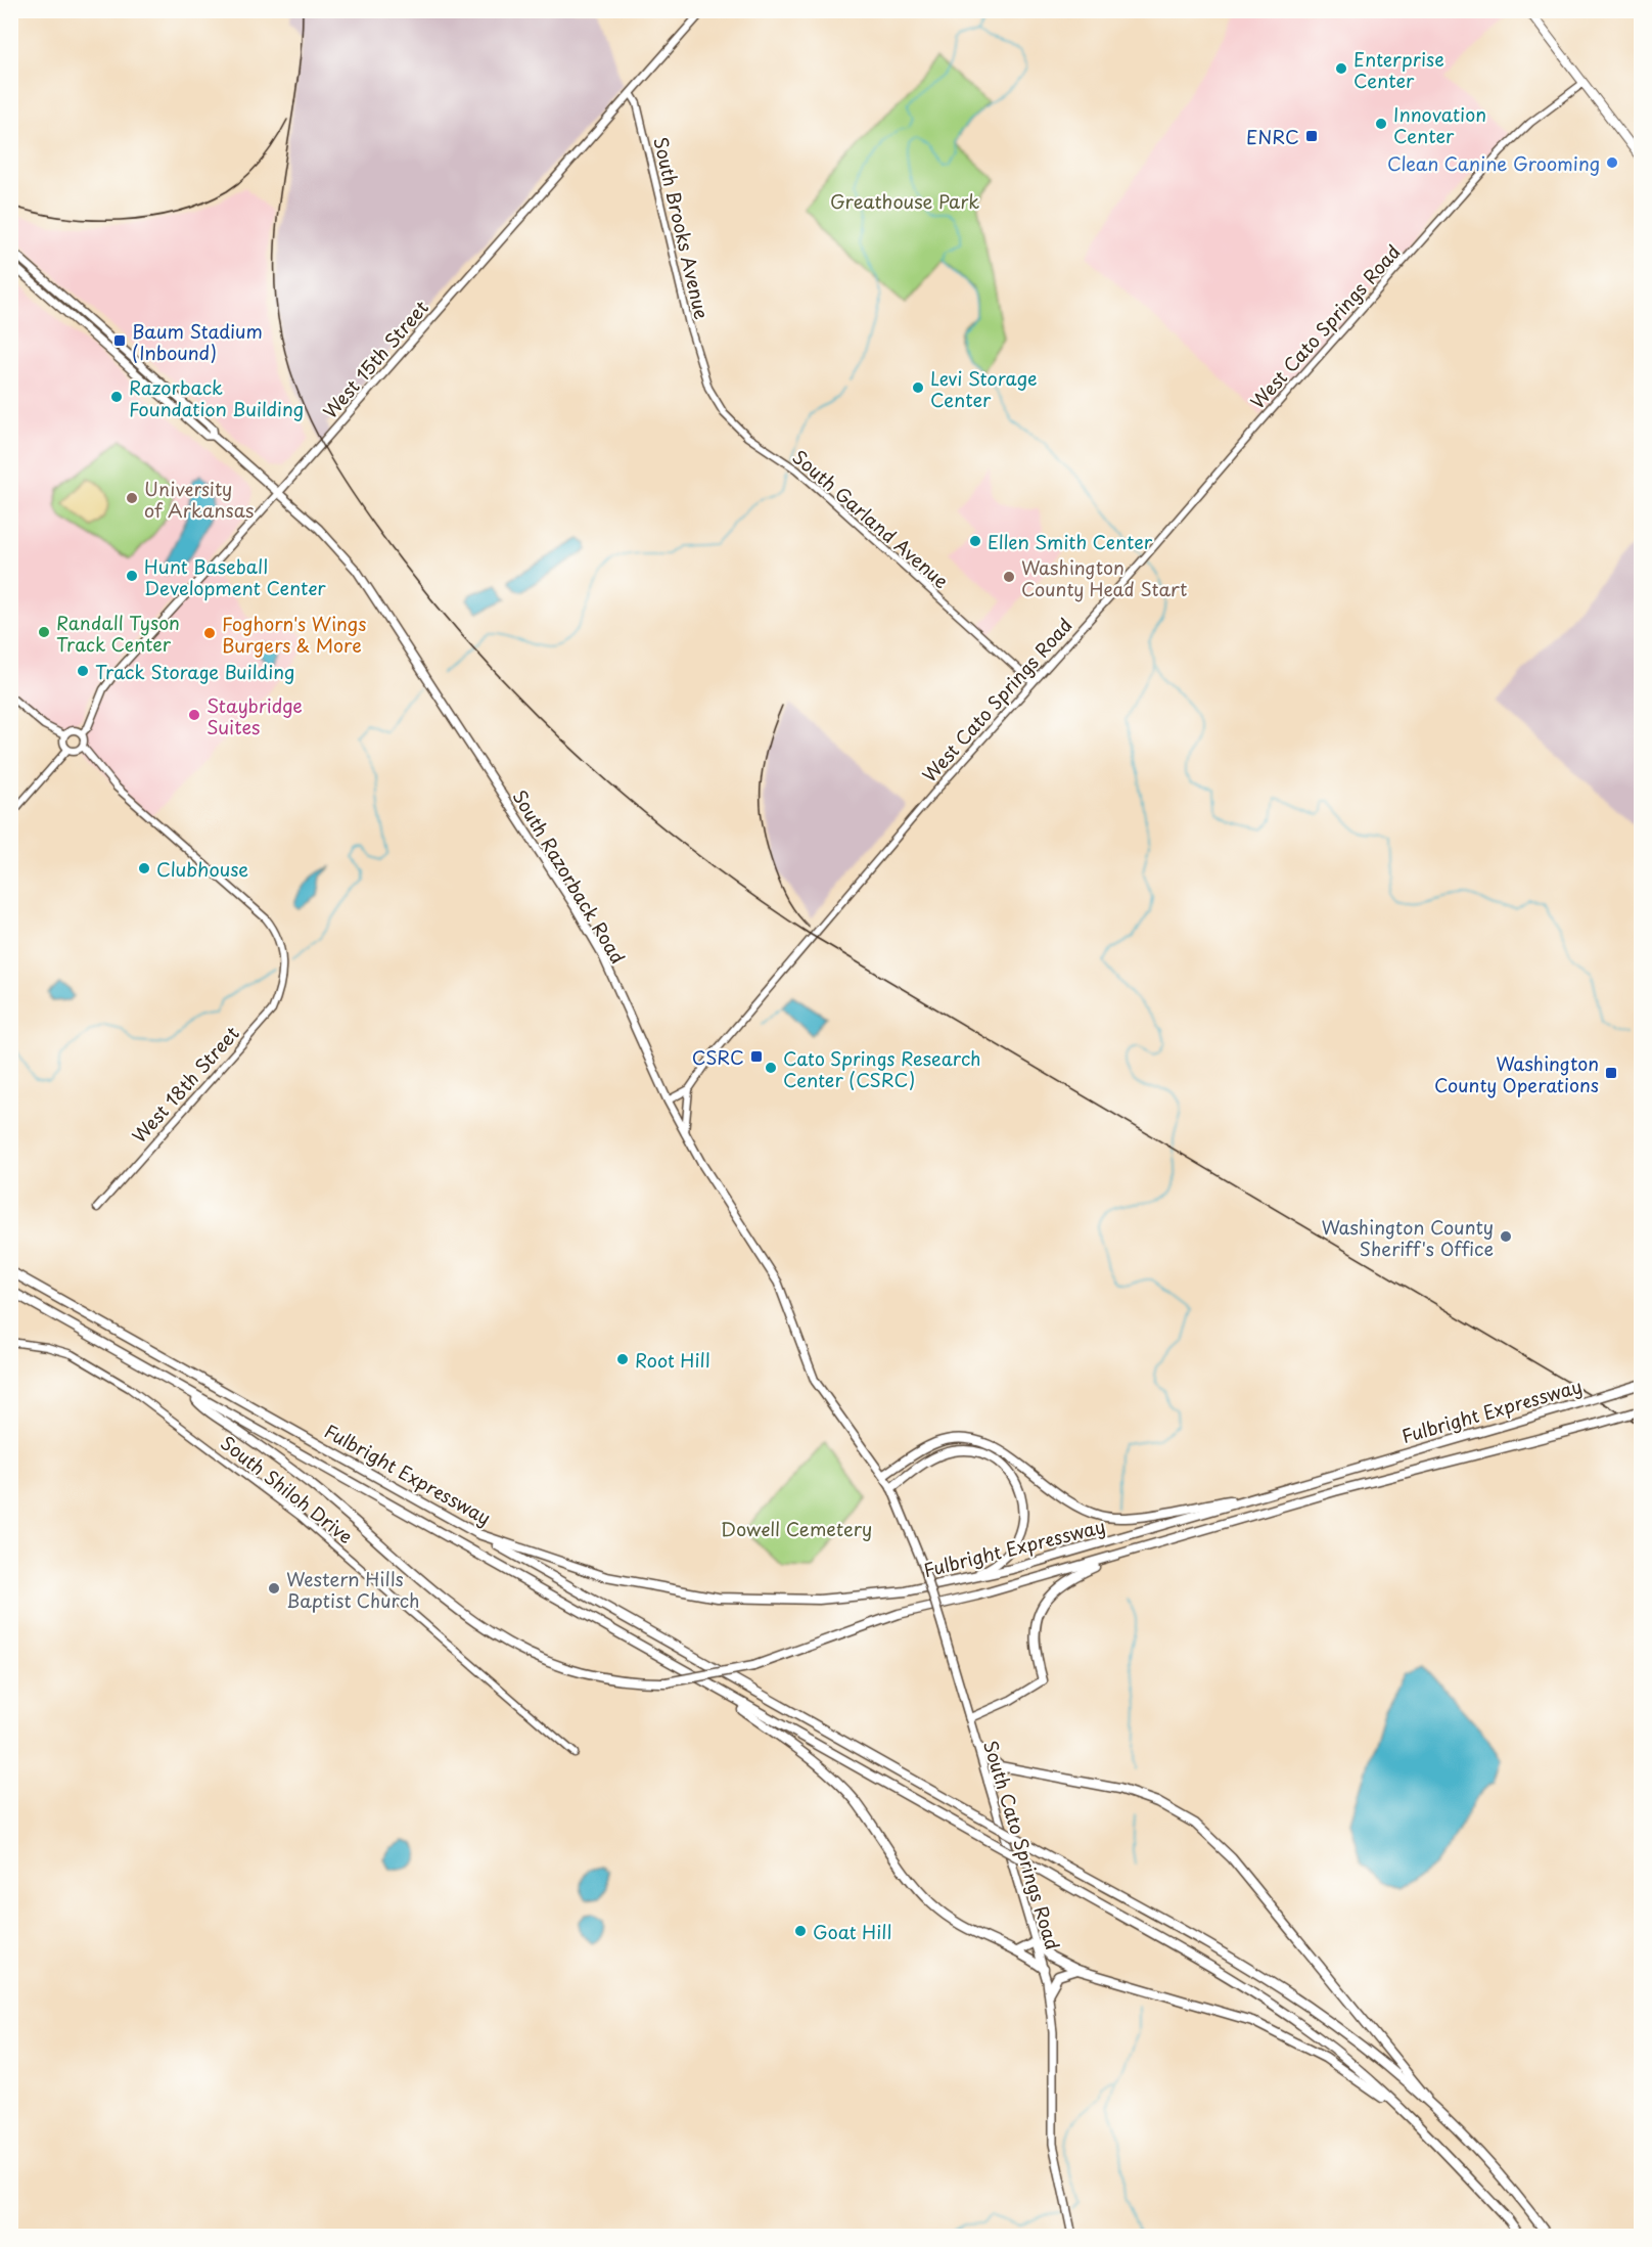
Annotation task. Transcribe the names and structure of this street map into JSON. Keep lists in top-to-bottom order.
{
  "streets": {
    "highway": ["Fulbright Expressway"],
    "main road": ["West 15th Street", "South Razorback Road", "South Cato Springs Road"],
    "street": [
      "South Brooks Avenue",
      "West Cato Springs Road",
      "South Garland Avenue",
      "West 18th Street",
      "South Shiloh Drive"
    ]
  },
  "crossings": [
    ["South Brooks Avenue", "West 15th Street"],
    ["South Brooks Avenue", "South Garland Avenue"],
    ["West Cato Springs Road", "South Garland Avenue"],
    ["West Cato Springs Road", "South Razorback Road"],
    ["West 15th Street", "South Razorback Road"],
    ["West 15th Street", "West 18th Street"],
    ["South Razorback Road", "South Cato Springs Road"]
  ],
  "parks": ["Greathouse Park", "Dowell Cemetery"],
  "places": {
    "other": [
      "Enterprise Center",
      "Innovation Center",
      "Clean Canine Grooming",
      "Levi Storage Center",
      "Razorback Foundation Building",
      "University of Arkansas",
      "Ellen Smith Center",
      "Hunt Baseball Development Center",
      "Washington County Head Start",
      "Randall Tyson Track Center",
      "Foghorn's Wings Burgers & More",
      "Track Storage Building",
      "Staybridge Suites",
      "Clubhouse",
      "Cato Springs Research Center (CSRC)",
      "Washington County Sheriff's Office",
      "Root Hill",
      "Western Hills Baptist Church",
      "Goat Hill"
    ],
    "transit": [
      "ENRC",
      "Baum Stadium (Inbound)",
      "CSRC",
      "Washington County Operations"
    ]
  }
}
